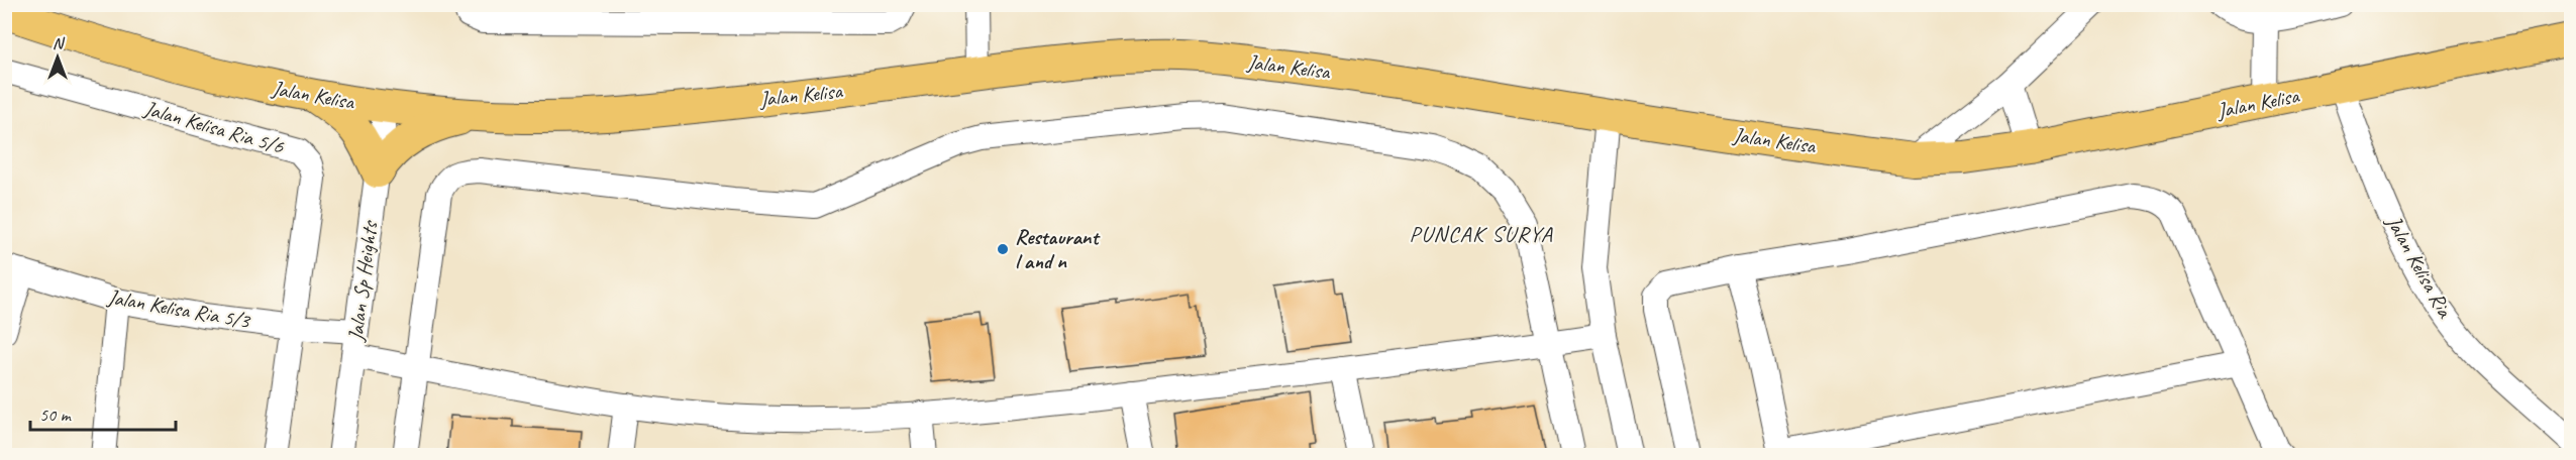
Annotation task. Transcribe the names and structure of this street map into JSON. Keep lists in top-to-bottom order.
{
  "streets": {
    "main road": ["Jalan Kelisa"],
    "street": [
      "Jalan Kelisa Ria 5/6",
      "Jalan Kelisa Ria",
      "Jalan Sp Heights",
      "Jalan Kelisa Ria 5/3"
    ]
  },
  "crossings": [
    ["Jalan Kelisa", "Jalan Kelisa Ria"],
    ["Jalan Kelisa", "Jalan Sp Heights"],
    ["Jalan Kelisa Ria 5/6", "Jalan Kelisa Ria 5/3"],
    ["Jalan Sp Heights", "Jalan Kelisa Ria 5/3"]
  ],
  "districts": ["PUNCAK SURYA"],
  "places": ["Restaurant l and n"],
  "scale_bar": "50 m",
  "north": "top"
}
